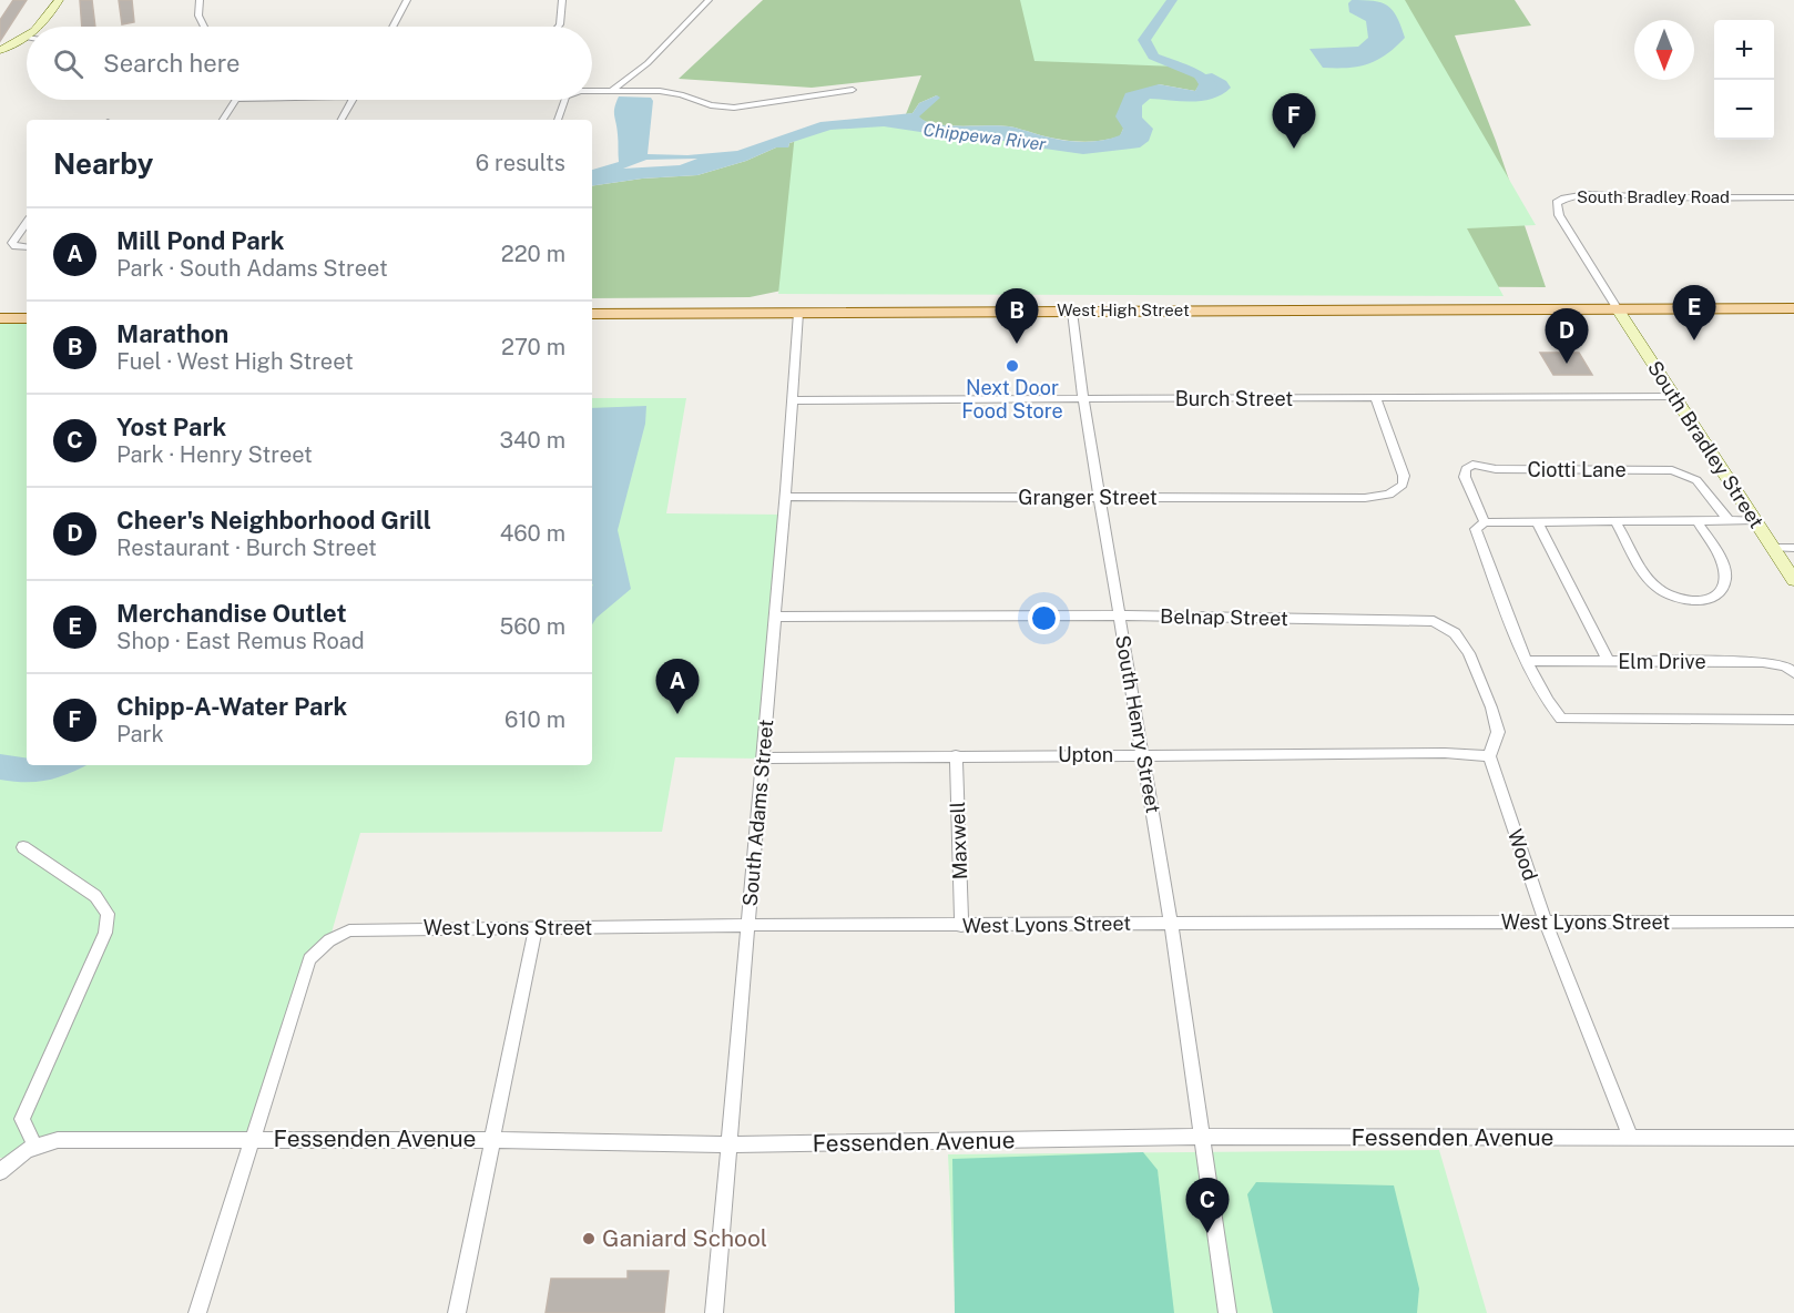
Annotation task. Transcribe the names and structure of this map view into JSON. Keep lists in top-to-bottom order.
{
  "streets": {
    "main road": ["West High Street"],
    "street": [
      "South Bradley Road",
      "Burch Street",
      "South Bradley Street",
      "Ciotti Lane",
      "Granger Street",
      "Belnap Street",
      "Elm Drive",
      "South Henry Street",
      "Upton",
      "South Adams Street",
      "Maxwell",
      "Wood",
      "West Lyons Street",
      "Fessenden Avenue"
    ]
  },
  "crossings": [
    ["South Bradley Road", "West High Street"],
    ["South Bradley Road", "South Bradley Street"],
    ["West High Street", "South Bradley Street"],
    ["West High Street", "South Henry Street"],
    ["West High Street", "South Adams Street"],
    ["Burch Street", "South Bradley Street"],
    ["Burch Street", "Granger Street"],
    ["Burch Street", "South Henry Street"],
    ["Burch Street", "South Adams Street"],
    ["Granger Street", "South Henry Street"],
    ["Granger Street", "South Adams Street"],
    ["Belnap Street", "South Henry Street"],
    ["Belnap Street", "Upton"],
    ["Belnap Street", "South Adams Street"],
    ["Belnap Street", "Wood"],
    ["South Henry Street", "Upton"],
    ["South Henry Street", "West Lyons Street"],
    ["South Henry Street", "Fessenden Avenue"],
    ["Upton", "South Adams Street"],
    ["Upton", "Maxwell"],
    ["Upton", "Wood"],
    ["South Adams Street", "West Lyons Street"],
    ["South Adams Street", "Fessenden Avenue"],
    ["Maxwell", "West Lyons Street"],
    ["Wood", "West Lyons Street"],
    ["Wood", "Fessenden Avenue"],
    ["West Lyons Street", "Fessenden Avenue"]
  ],
  "water": ["Chippewa River"],
  "places": ["Next Door Food Store", "Ganiard School"],
  "north": "bottom",
  "page": {
    "map_buttons": ["+", "−"],
    "search": "Search here",
    "pins": [
      "F",
      "E",
      "B",
      "D",
      "A",
      "C"
    ],
    "heading": ["Nearby", "6 results"],
    "list": [
      {
        "mark": "A",
        "name": "Mill Pond Park",
        "note": "Park · South Adams Street",
        "value": "220 m"
      },
      {
        "mark": "B",
        "name": "Marathon",
        "note": "Fuel · West High Street",
        "value": "270 m"
      },
      {
        "mark": "C",
        "name": "Yost Park",
        "note": "Park · Henry Street",
        "value": "340 m"
      },
      {
        "mark": "D",
        "name": "Cheer's Neighborhood Grill",
        "note": "Restaurant · Burch Street",
        "value": "460 m"
      },
      {
        "mark": "E",
        "name": "Merchandise Outlet",
        "note": "Shop · East Remus Road",
        "value": "560 m"
      },
      {
        "mark": "F",
        "name": "Chipp-A-Water Park",
        "note": "Park",
        "value": "610 m"
      }
    ]
  }
}
